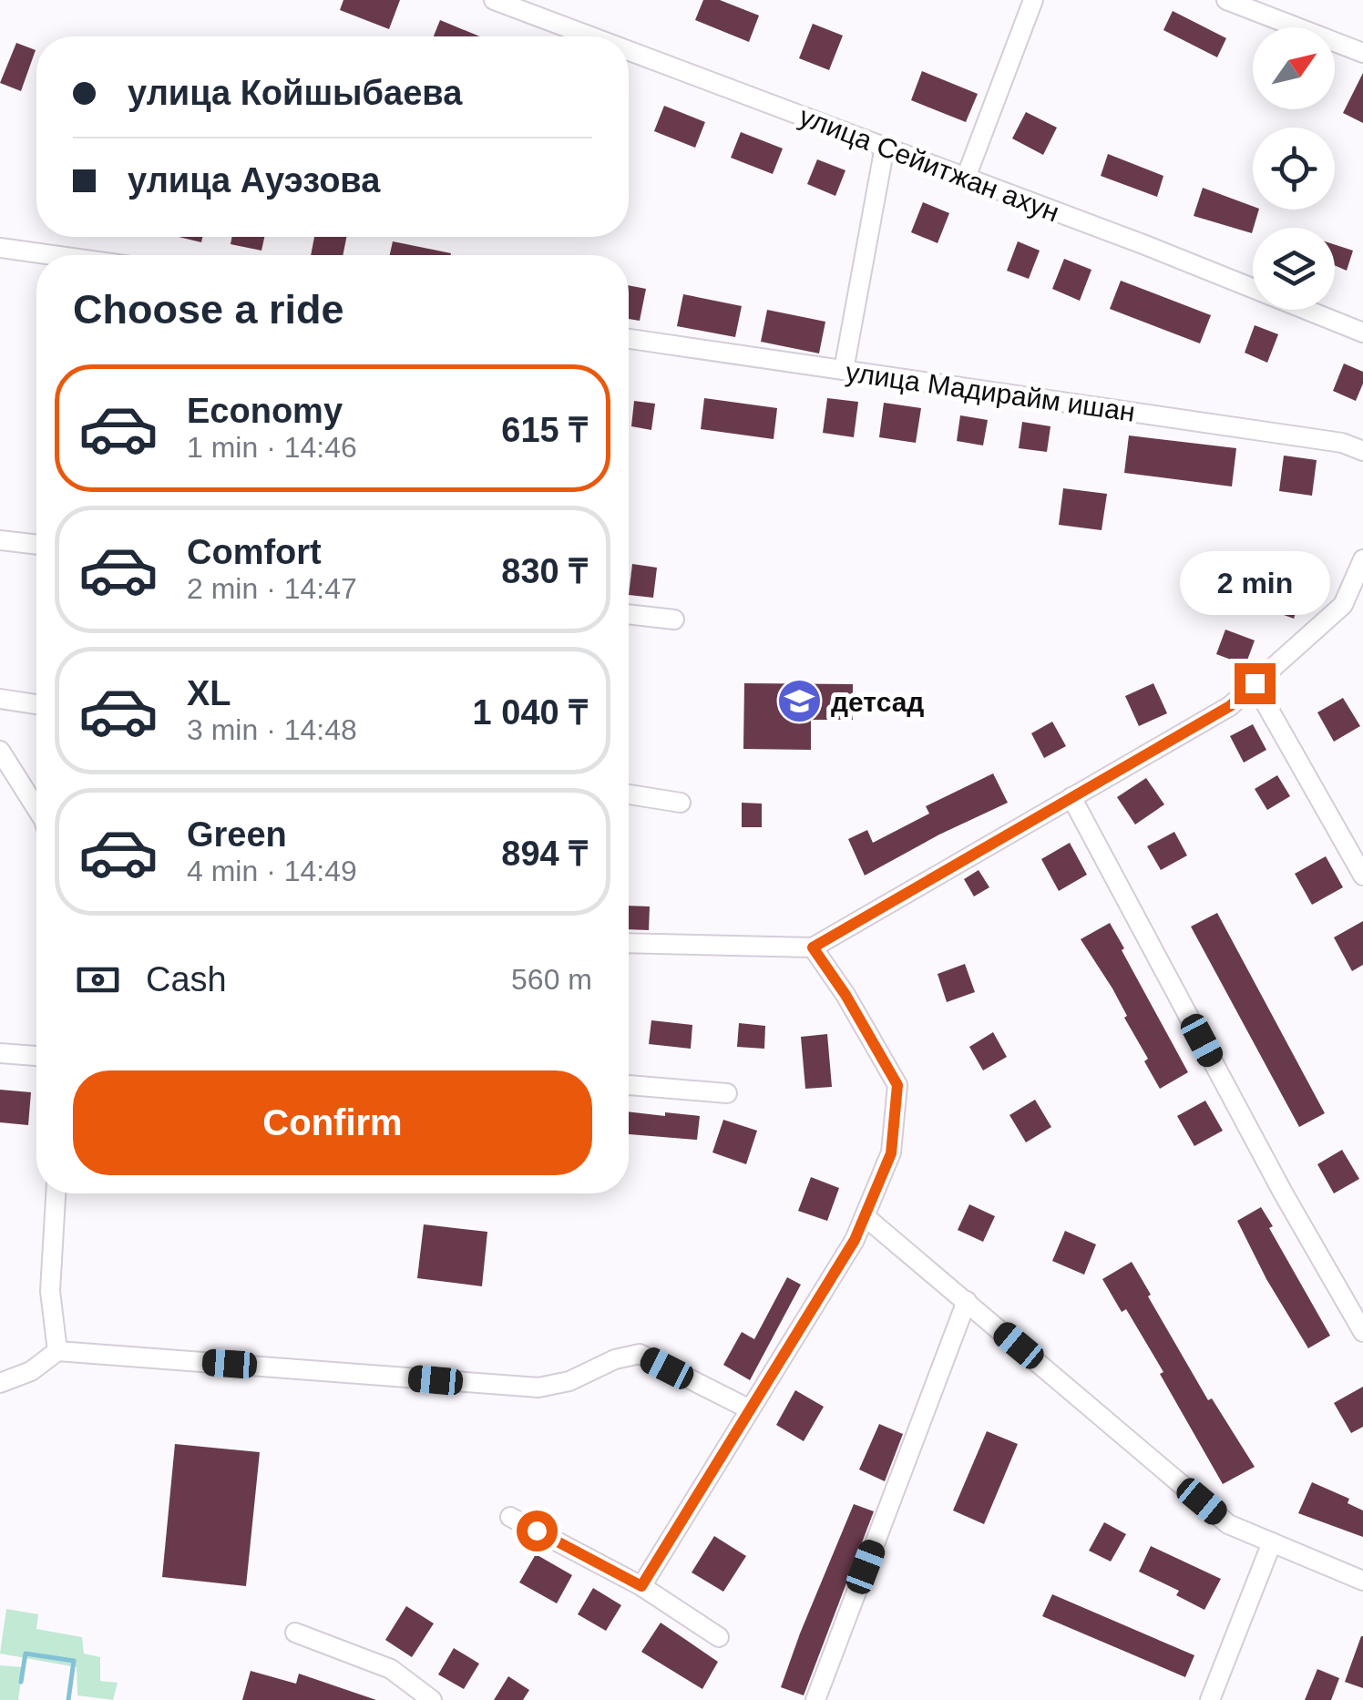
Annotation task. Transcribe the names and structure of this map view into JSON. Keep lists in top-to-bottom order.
{
  "streets": {
    "street": ["улица Сейитжан ахун", "улица Мадирайм ишан"]
  },
  "places": {
    "school or university": ["детсад"]
  },
  "north": "top right",
  "page": {
    "banner": ["улица Койшыбаева", "улица Ауэзова"],
    "heading": "Choose a ride",
    "list": [
      {
        "name": "Economy",
        "note": "1 min · 14:46",
        "value": "615 ₸"
      },
      {
        "name": "Comfort",
        "note": "2 min · 14:47",
        "value": "830 ₸"
      },
      {
        "name": "XL",
        "note": "3 min · 14:48",
        "value": "1 040 ₸"
      },
      {
        "name": "Green",
        "note": "4 min · 14:49",
        "value": "894 ₸"
      }
    ],
    "bubble": "2 min",
    "pay": ["Cash", "560 m"],
    "buttons": "Confirm"
  }
}
